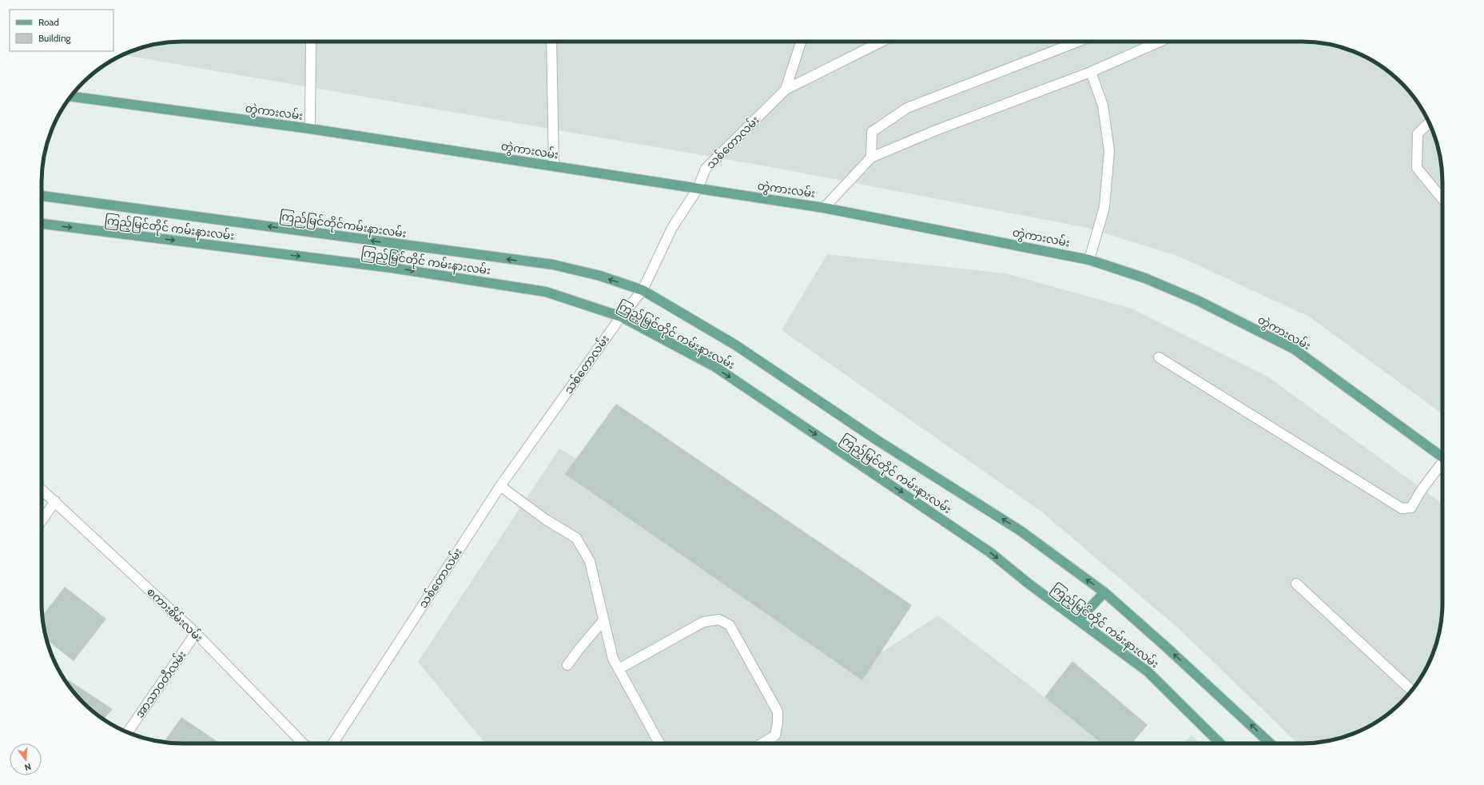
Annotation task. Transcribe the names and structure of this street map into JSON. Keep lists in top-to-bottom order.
{
  "streets": {
    "main road": ["တွဲကားလမ်း", "ကြည်မြင်တိုင်ကမ်းနားလမ်း", "ကြည့်မြင်တိုင် ကမ်းနားလမ်း"],
    "street": ["သစ်တောလမ်း", "စကားစိမ်းလမ်း", "အာသာဝတီလမ်း"]
  },
  "crossings": [
    ["တွဲကားလမ်း", "သစ်တောလမ်း"],
    ["သစ်တောလမ်း", "ကြည်မြင်တိုင်ကမ်းနားလမ်း"],
    ["သစ်တောလမ်း", "ကြည့်မြင်တိုင် ကမ်းနားလမ်း"],
    ["ကြည်မြင်တိုင်ကမ်းနားလမ်း", "ကြည့်မြင်တိုင် ကမ်းနားလမ်း"],
    ["စကားစိမ်းလမ်း", "အာသာဝတီလမ်း"]
  ],
  "one_way": ["ကြည်မြင်တိုင်ကမ်းနားလမ်း"],
  "legend": ["Road", "Building"],
  "north": "bottom"
}
